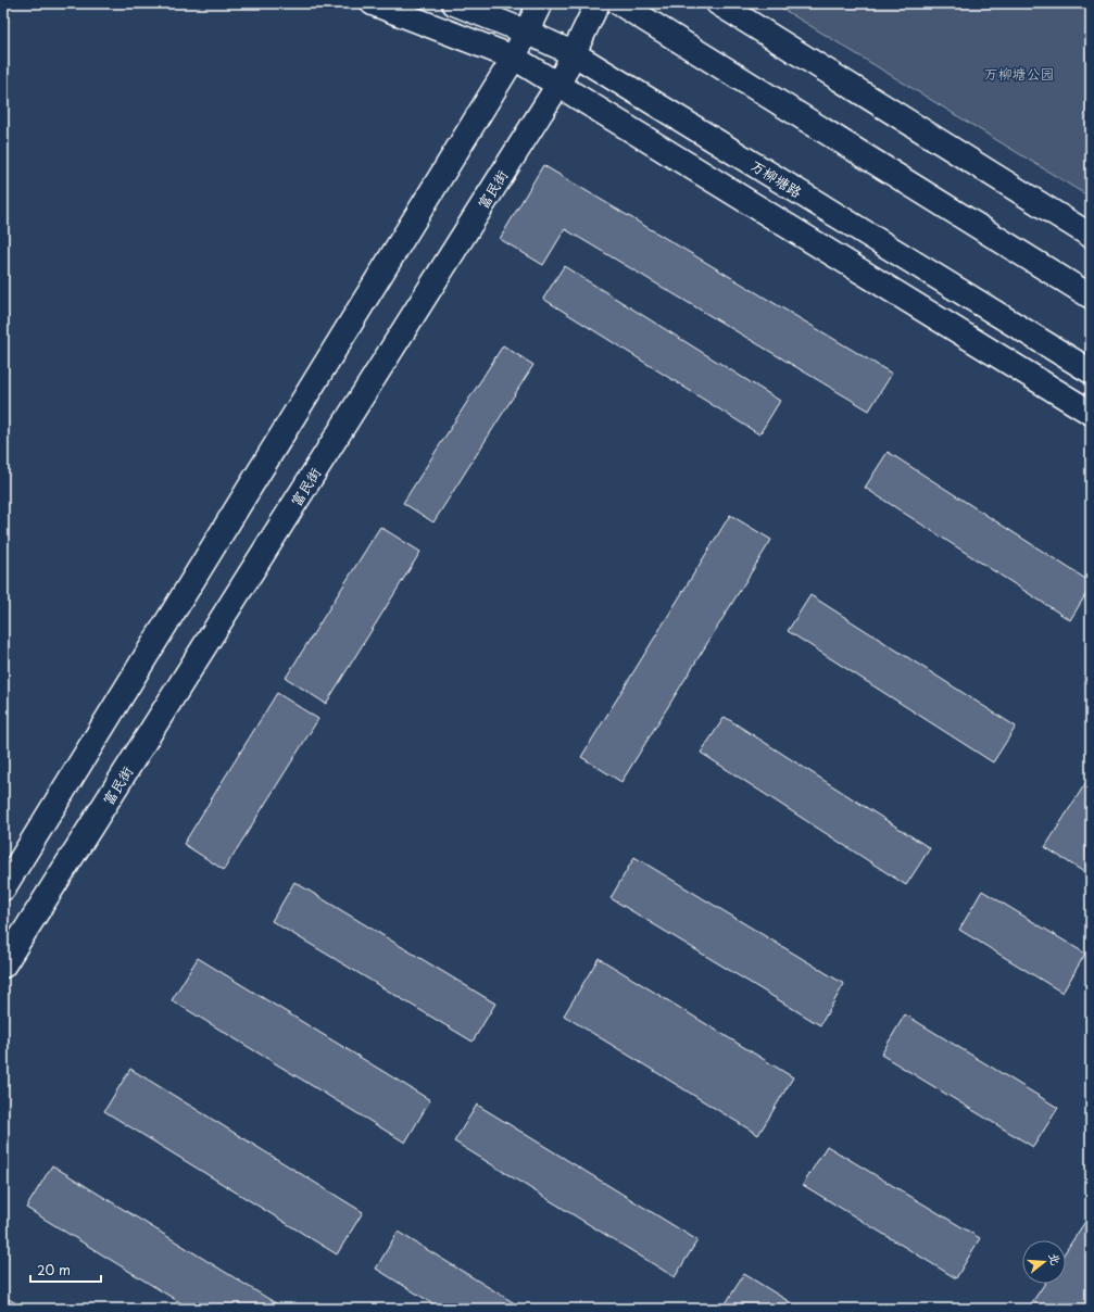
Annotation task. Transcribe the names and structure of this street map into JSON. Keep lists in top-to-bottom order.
{
  "streets": {
    "main road": ["万柳塘路", "富民街"]
  },
  "crossings": [
    ["万柳塘路", "富民街"]
  ],
  "parks": ["万柳塘公园"],
  "scale_bar": "20 m",
  "north": "right"
}
